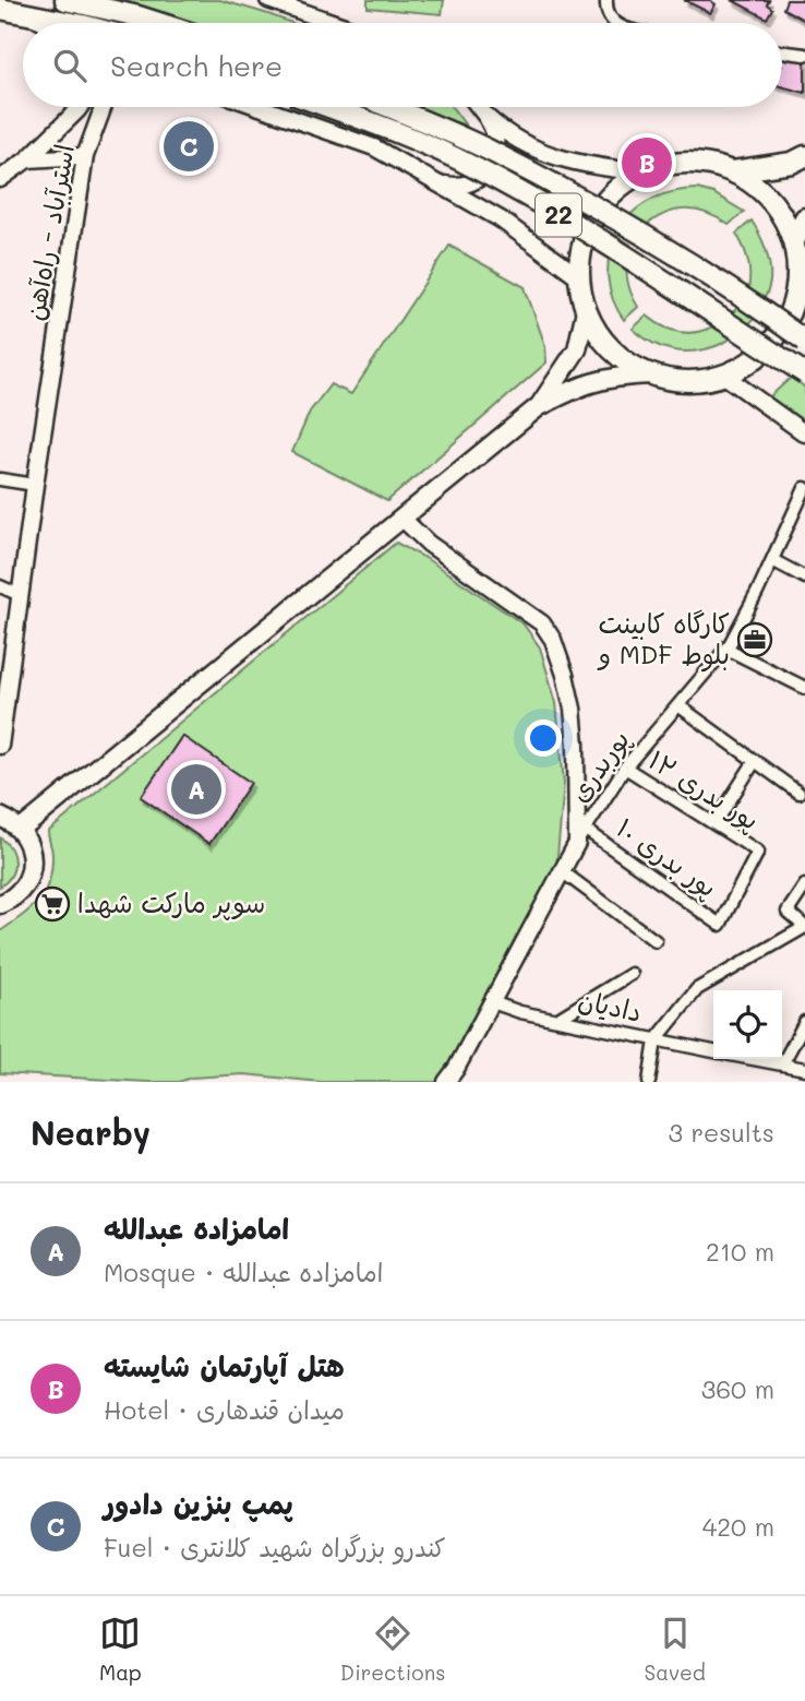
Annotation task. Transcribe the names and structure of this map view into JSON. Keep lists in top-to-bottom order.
{
  "streets": {
    "highway": ["22"],
    "main road": ["استرآباد - راه‌آهن", "پوربدری"],
    "street": ["پور بدری ۱۲", "پور بدری ۱۰", "دادیان"]
  },
  "crossings": [
    ["پوربدری", "پور بدری ۱۲"],
    ["پوربدری", "پور بدری ۱۰"],
    ["پوربدری", "دادیان"],
    ["پور بدری ۱۲", "پور بدری ۱۰"]
  ],
  "places": {
    "office": ["کارگاه کابینت و MDF بلوط"],
    "supermarket": ["سوپر مارکت شهدا"]
  },
  "page": {
    "search": "Search here",
    "pins": ["C", "B", "A"],
    "heading": ["Nearby", "3 results"],
    "list": [
      {
        "mark": "A",
        "name": "امامزاده عبدالله",
        "note": "Mosque · امامزاده عبدالله",
        "value": "210 m"
      },
      {
        "mark": "B",
        "name": "هتل آپارتمان شایسته",
        "note": "Hotel · میدان قندهاری",
        "value": "360 m"
      },
      {
        "mark": "C",
        "name": "پمپ بنزین دادور",
        "note": "Fuel · کندرو بزرگراه شهید کلانتری",
        "value": "420 m"
      }
    ],
    "nav": ["Map", "Directions", "Saved"]
  }
}
